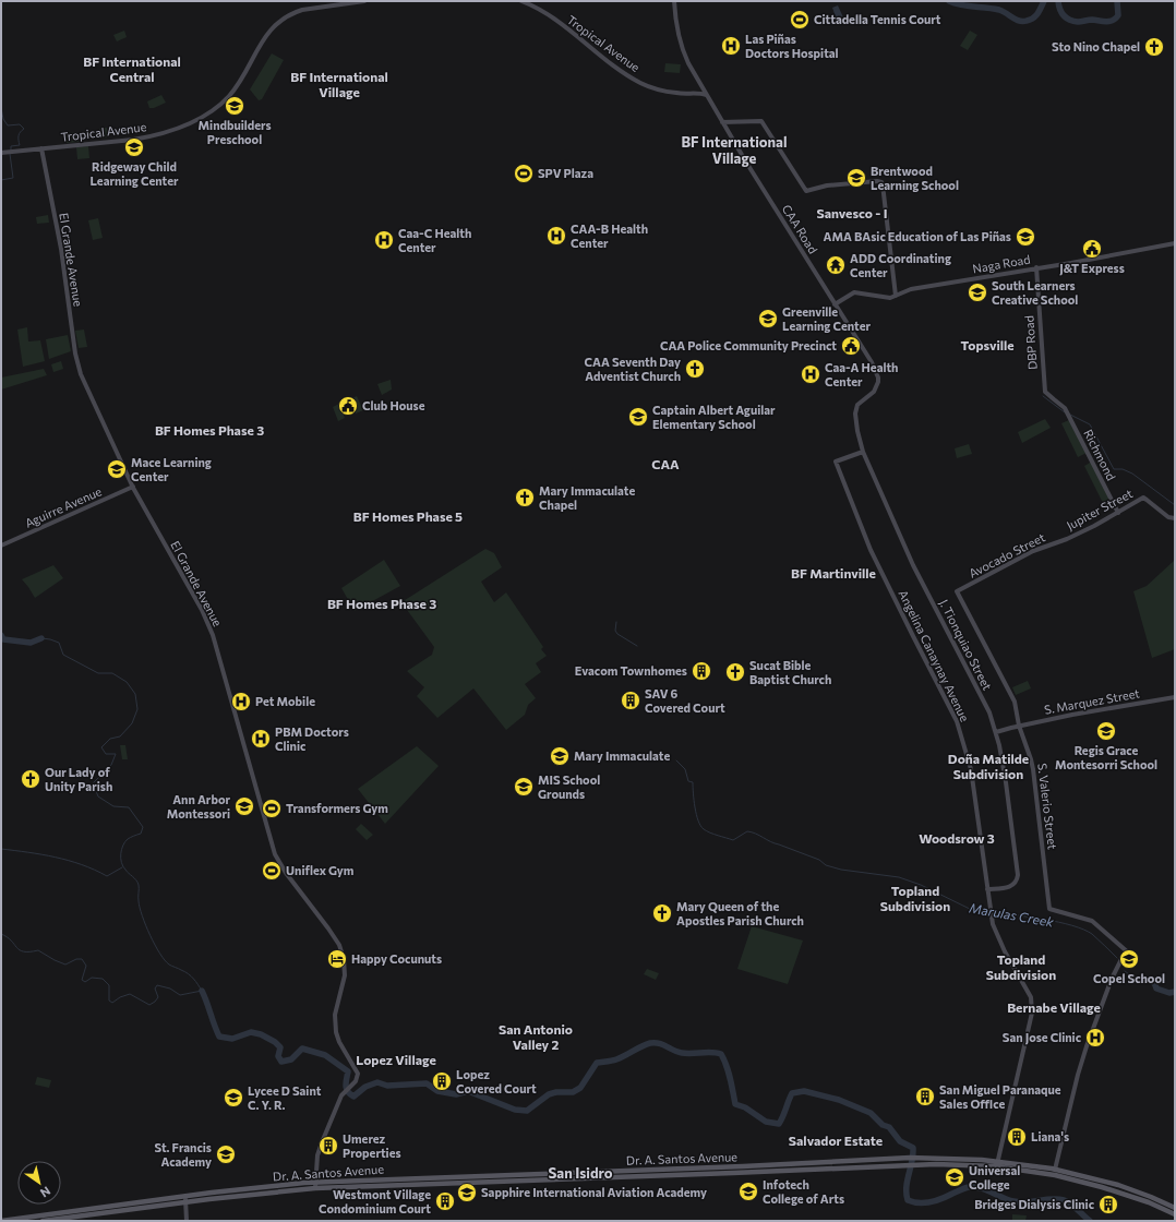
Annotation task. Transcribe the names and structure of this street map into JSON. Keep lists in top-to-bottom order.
{
  "streets": {
    "main road": ["Dr. A. Santos Avenue"],
    "street": [
      "Tropical Avenue",
      "CAA Road",
      "El Grande Avenue",
      "Naga Road",
      "DBP Road",
      "Richmond",
      "Aguirre Avenue",
      "Jupiter Street",
      "Avocado Street",
      "J. Tionquiao Street",
      "Angelina Canaynay Avenue",
      "S. Marquez Street",
      "S. Valerio Street"
    ]
  },
  "crossings": [
    ["Tropical Avenue", "CAA Road"],
    ["Tropical Avenue", "El Grande Avenue"],
    ["CAA Road", "Naga Road"],
    ["CAA Road", "J. Tionquiao Street"],
    ["El Grande Avenue", "Aguirre Avenue"],
    ["El Grande Avenue", "Dr. A. Santos Avenue"],
    ["Naga Road", "DBP Road"],
    ["DBP Road", "Richmond"],
    ["Richmond", "Jupiter Street"],
    ["Jupiter Street", "Avocado Street"],
    ["Avocado Street", "S. Valerio Street"],
    ["J. Tionquiao Street", "Angelina Canaynay Avenue"],
    ["J. Tionquiao Street", "S. Marquez Street"],
    ["Angelina Canaynay Avenue", "Dr. A. Santos Avenue"],
    ["S. Marquez Street", "S. Valerio Street"],
    ["S. Valerio Street", "Dr. A. Santos Avenue"]
  ],
  "districts": [
    "BF International Central",
    "BF International Village",
    "BF International Village",
    "Sanvesco - I",
    "Topsville",
    "BF Homes Phase 3",
    "CAA",
    "BF Homes Phase 5",
    "BF Martinville",
    "BF Homes Phase 3",
    "Doña Matilde Subdivision",
    "Woodsrow 3",
    "Topland Subdivision",
    "Topland Subdivision",
    "Bernabe Village",
    "San Antonio Valley 2",
    "Lopez Village",
    "Salvador Estate",
    "San Isidro"
  ],
  "water": ["Marulas Creek"],
  "places": {
    "sports": [
      "Cittadella Tennis Court",
      "SPV Plaza",
      "Transformers Gym",
      "Uniflex Gym"
    ],
    "hospital": [
      "Las Piñas Doctors Hospital",
      "CAA-B Health Center",
      "Caa-C Health Center",
      "Caa-A Health Center",
      "Pet Mobile",
      "PBM Doctors Clinic",
      "San Jose Clinic"
    ],
    "church": [
      "Sto Nino Chapel",
      "CAA Seventh Day Adventist Church",
      "Mary Immaculate Chapel",
      "Sucat Bible Baptist Church",
      "Our Lady of Unity Parish",
      "Mary Queen of the Apostles Parish Church"
    ],
    "school or university": [
      "Mindbuilders Preschool",
      "Ridgeway Child Learning Center",
      "Brentwood Learning School",
      "AMA BAsic Education of Las Piñas",
      "South Learners Creative School",
      "Greenville Learning Center",
      "Captain Albert Aguilar Elementary School",
      "Mace Learning Center",
      "Regis Grace Montesorri School",
      "Mary Immaculate",
      "MIS School Grounds",
      "Ann Arbor Montessori",
      "Copel School",
      "Lycee D Saint C. Y. R.",
      "St. Francis Academy",
      "Universal College",
      "Infotech College of Arts",
      "Sapphire International Aviation Academy"
    ],
    "public building": ["J&T Express", "CAA Police Community Precinct", "Club House"],
    "temple": ["ADD Coordinating Center"],
    "building": [
      "Evacom Townhomes",
      "SAV 6 Covered Court",
      "Lopez Covered Court",
      "San Miguel Paranaque Sales Office",
      "Liana's",
      "Umerez Properties",
      "Westmont Village Condominium Court",
      "Bridges Dialysis Clinic"
    ],
    "hotel": ["Happy Cocunuts"]
  },
  "north": "bottom right"
}
